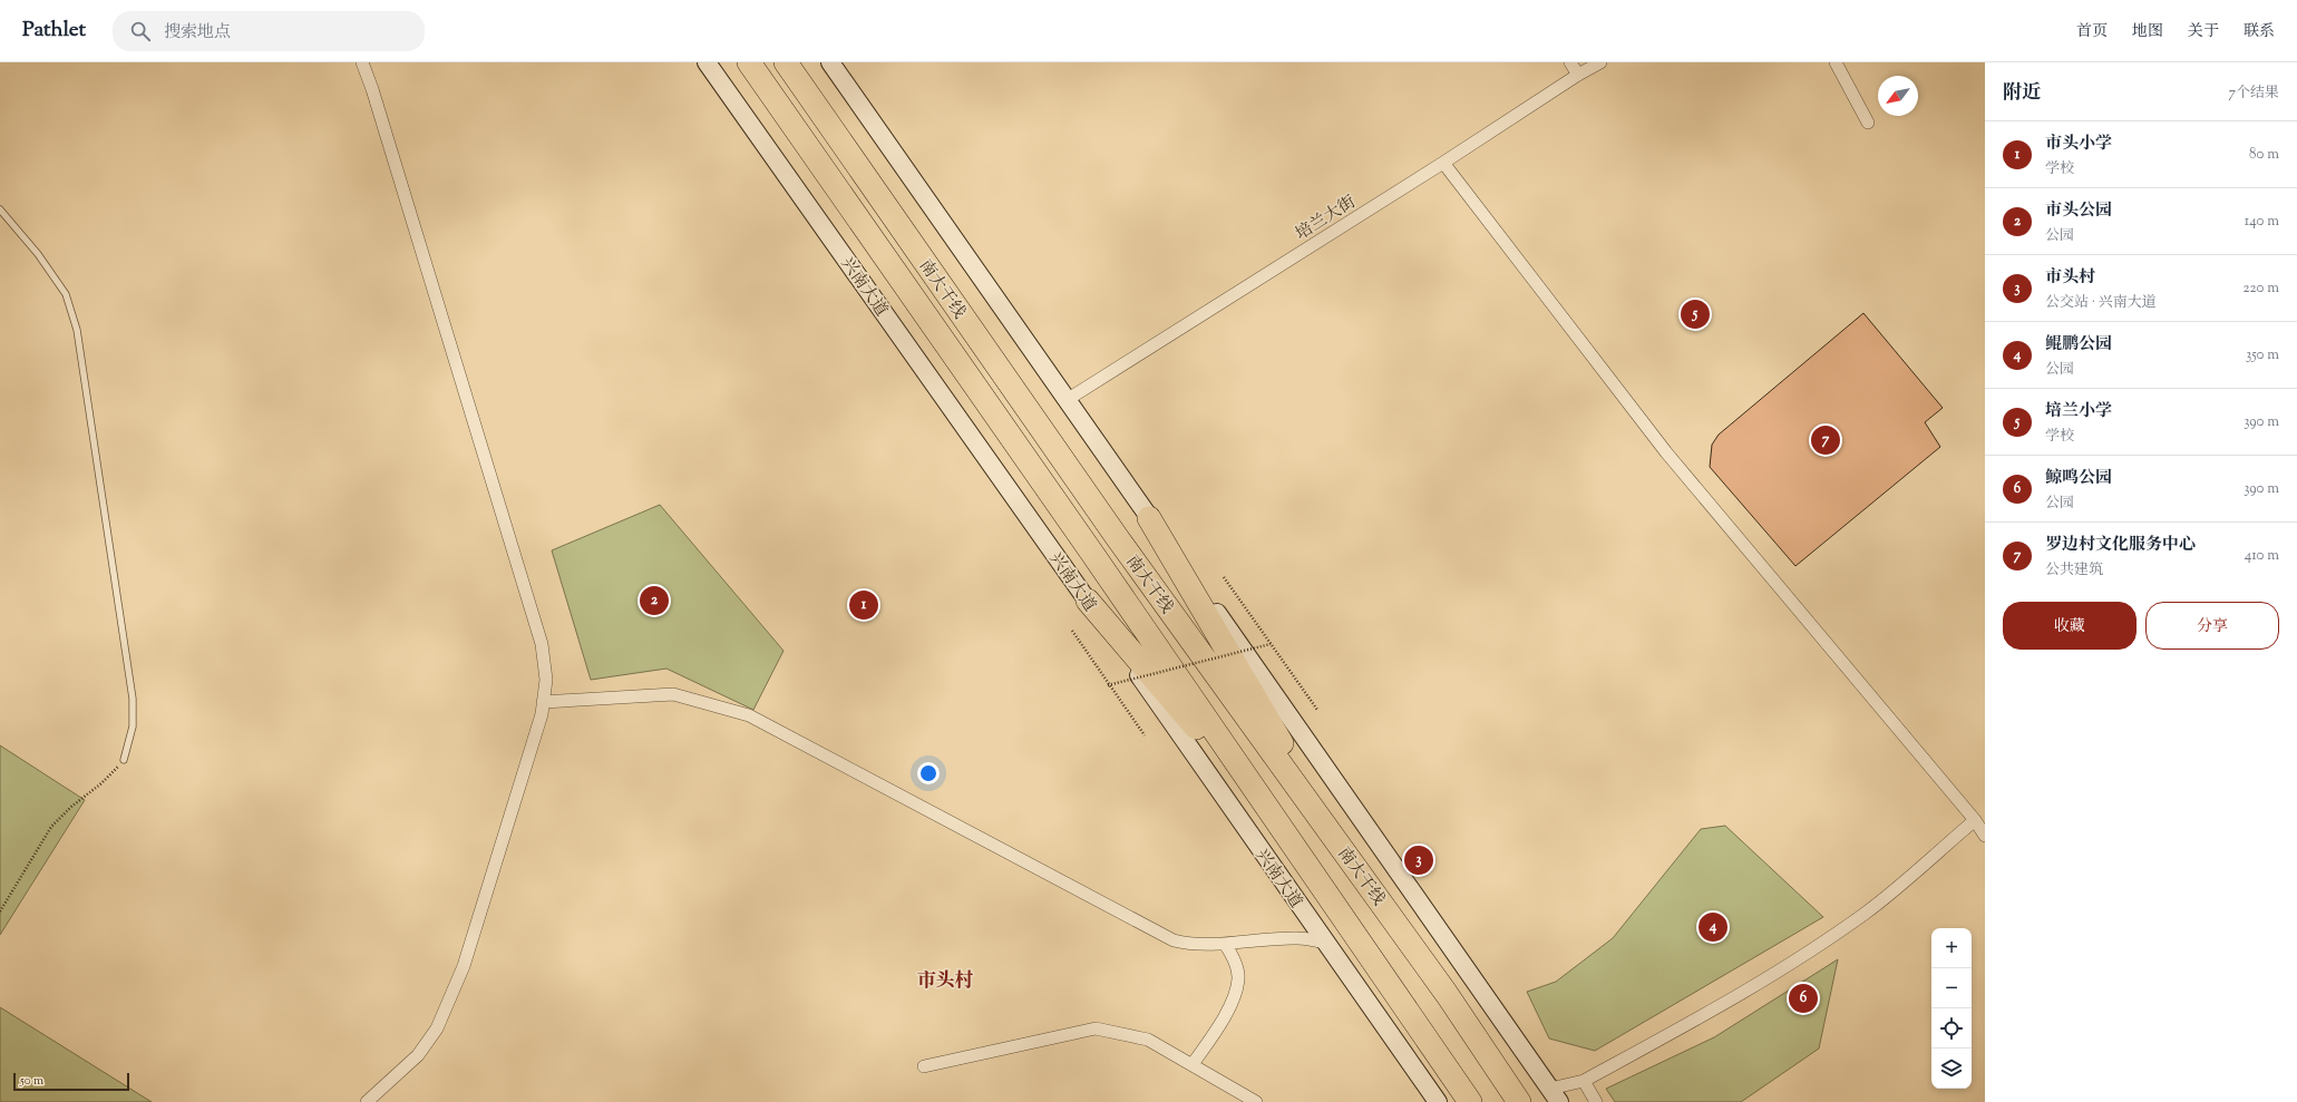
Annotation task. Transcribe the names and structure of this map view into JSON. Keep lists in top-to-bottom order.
{
  "streets": {
    "highway": ["南大干线"],
    "main road": ["兴南大道"],
    "street": ["培兰大街"]
  },
  "districts": ["市头村"],
  "scale_bar": "50 m",
  "north": "bottom left",
  "page": {
    "header": "Pathlet",
    "search": "搜索地点",
    "nav": [
      "首页",
      "地图",
      "关于",
      "联系"
    ],
    "heading": ["附近", "7个结果"],
    "list": [
      {
        "mark": "1",
        "name": "市头小学",
        "note": "学校",
        "value": "80 m"
      },
      {
        "mark": "2",
        "name": "市头公园",
        "note": "公园",
        "value": "140 m"
      },
      {
        "mark": "3",
        "name": "市头村",
        "note": "公交站 · 兴南大道",
        "value": "220 m"
      },
      {
        "mark": "4",
        "name": "鲲鹏公园",
        "note": "公园",
        "value": "350 m"
      },
      {
        "mark": "5",
        "name": "培兰小学",
        "note": "学校",
        "value": "390 m"
      },
      {
        "mark": "6",
        "name": "鲸鸣公园",
        "note": "公园",
        "value": "390 m"
      },
      {
        "mark": "7",
        "name": "罗边村文化服务中心",
        "note": "公共建筑",
        "value": "410 m"
      }
    ],
    "pins": [
      "5",
      "7",
      "2",
      "1",
      "3",
      "4",
      "6"
    ],
    "buttons": ["收藏", "分享"],
    "map_buttons": ["+", "−"],
    "scale": "50 m"
  }
}
